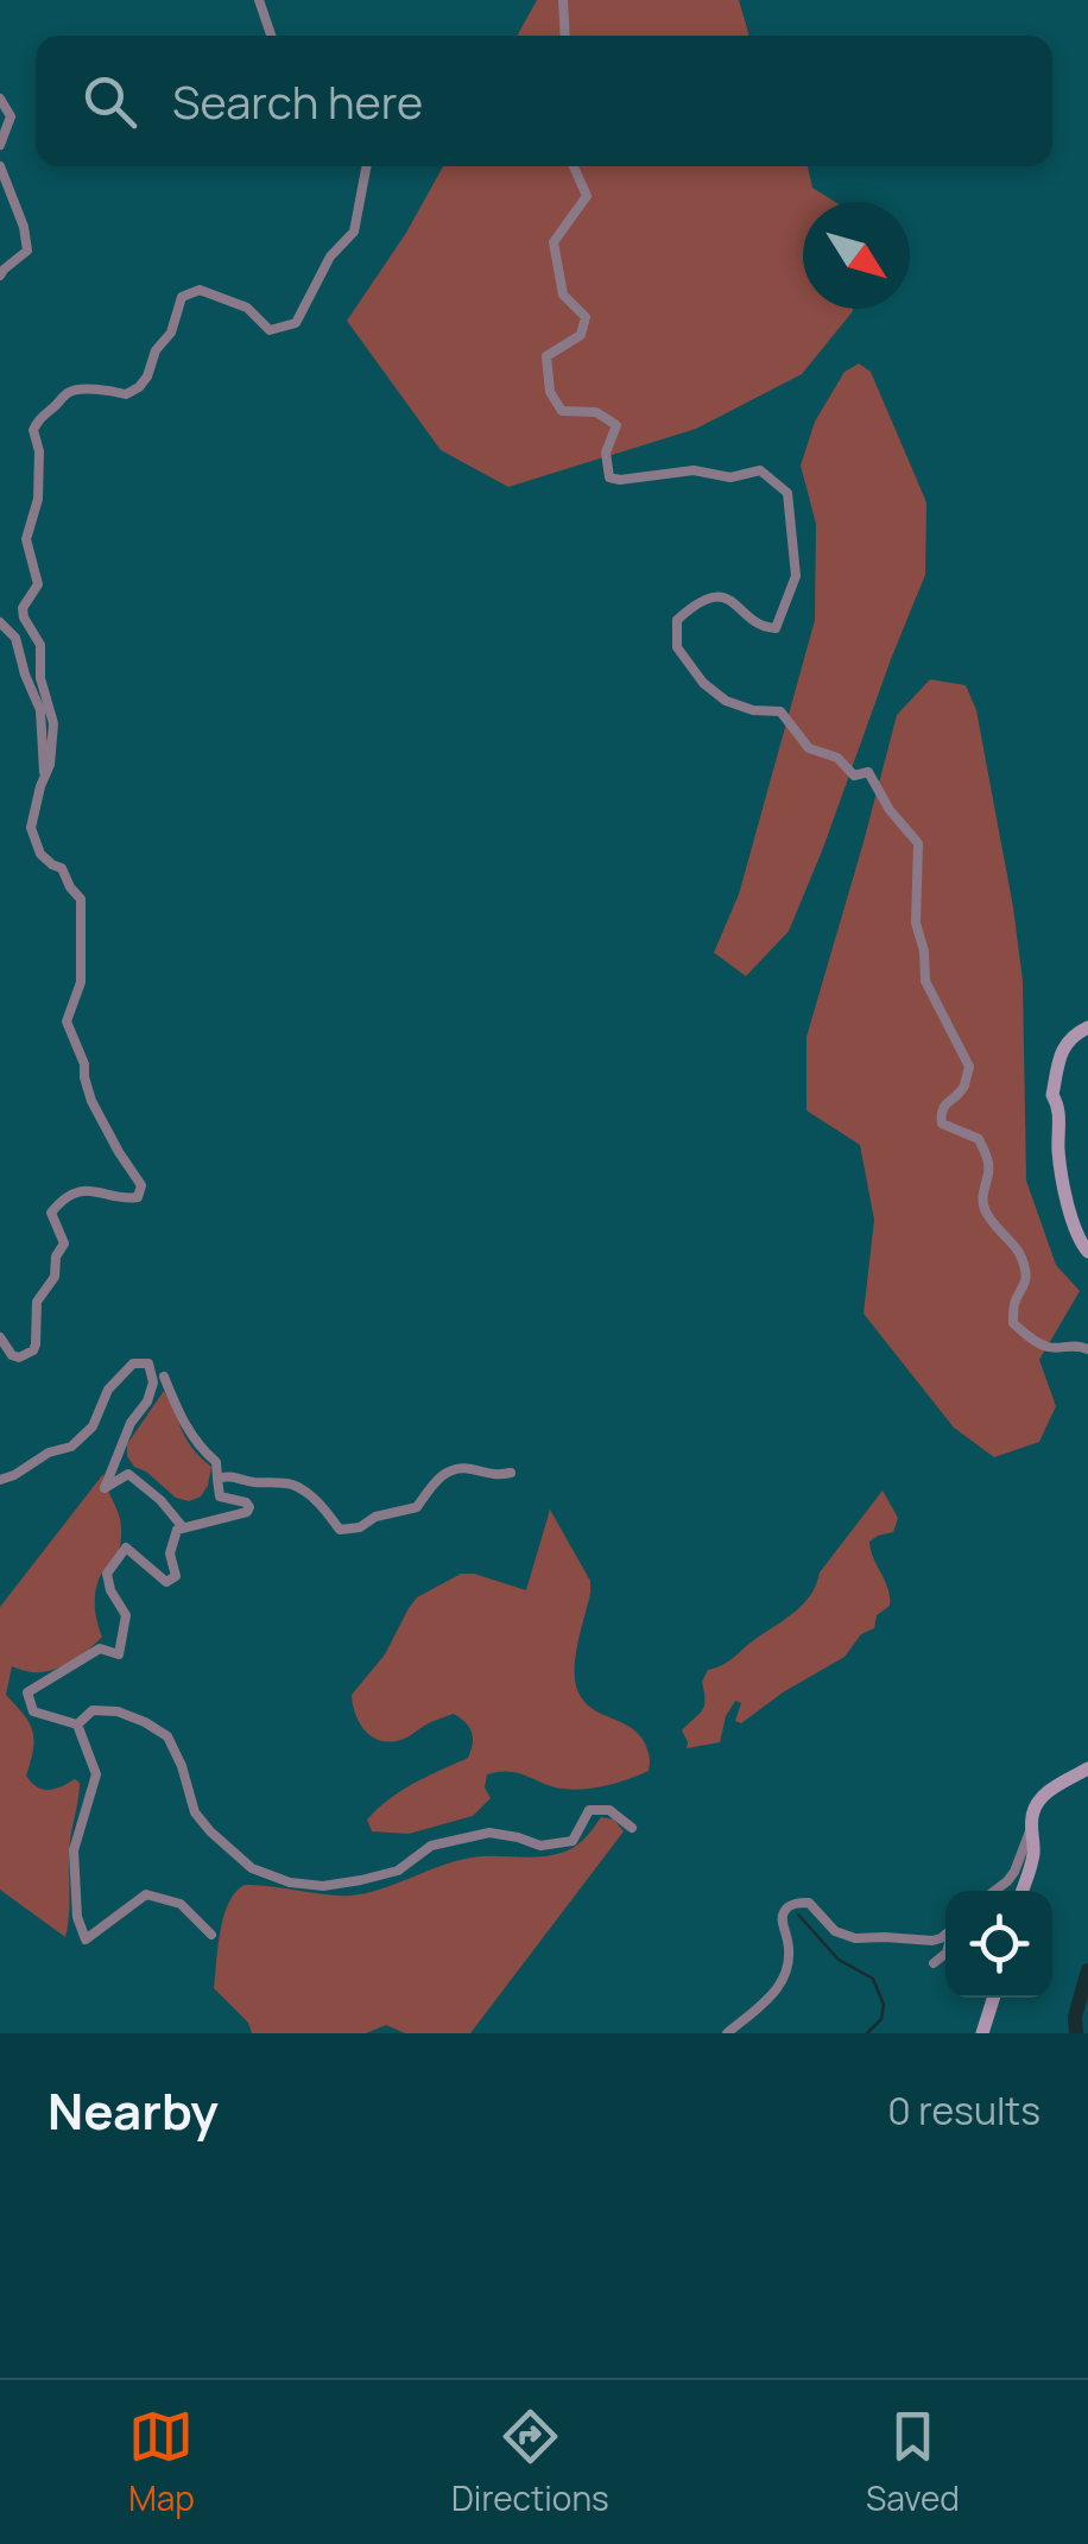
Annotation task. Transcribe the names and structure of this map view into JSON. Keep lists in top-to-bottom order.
{
  "north": "bottom right",
  "page": {
    "search": "Search here",
    "heading": ["Nearby", "0 results"],
    "nav": ["Map", "Directions", "Saved"]
  }
}
